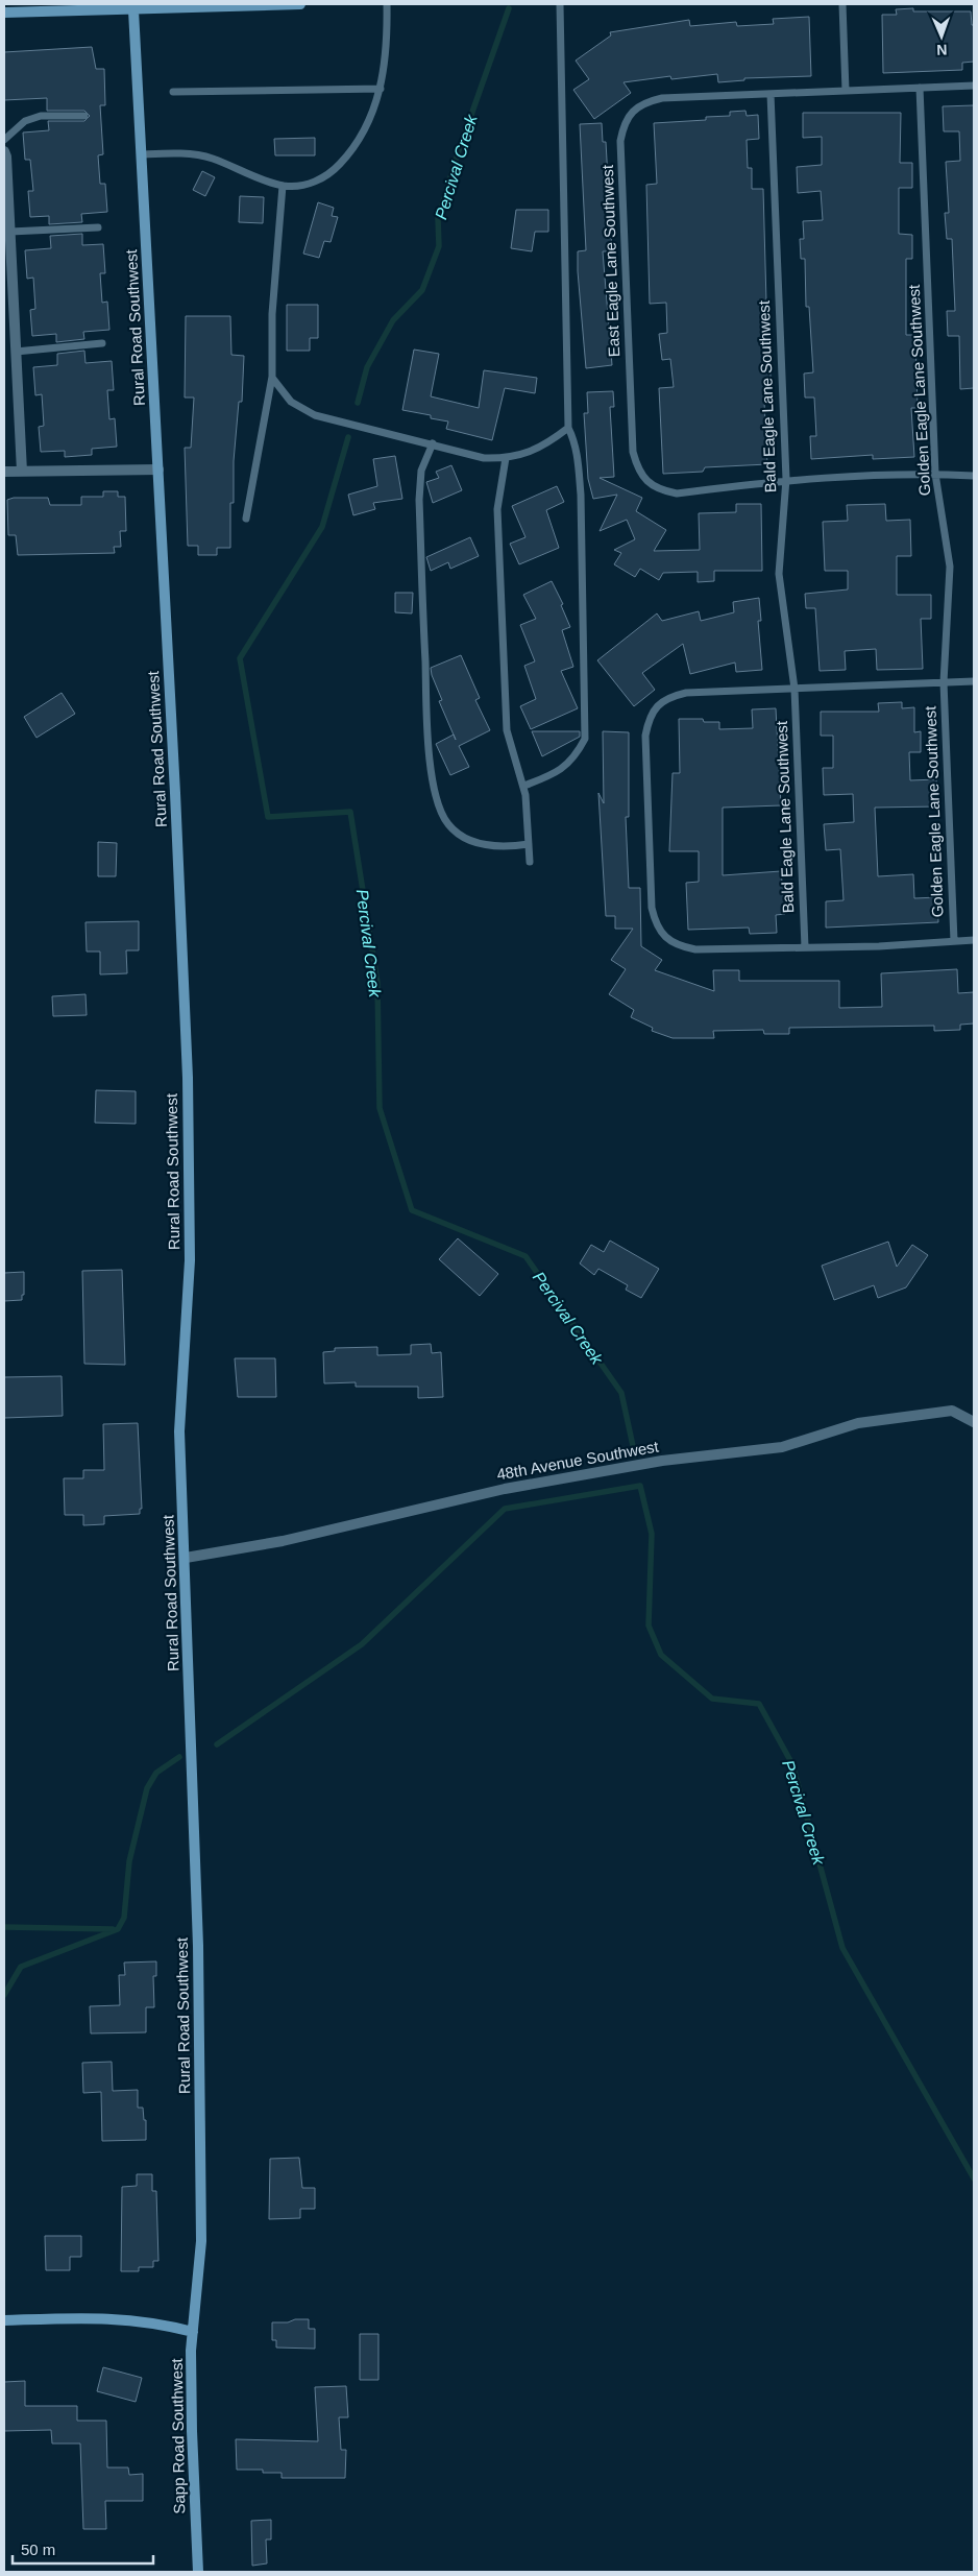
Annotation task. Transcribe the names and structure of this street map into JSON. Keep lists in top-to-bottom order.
{
  "streets": {
    "street": ["Rural Road Southwest", "48th Avenue Southwest", "Sapp Road Southwest"],
    "lane": ["East Eagle Lane Southwest", "Golden Eagle Lane Southwest", "Bald Eagle Lane Southwest"]
  },
  "crossings": [
    ["East Eagle Lane Southwest", "Golden Eagle Lane Southwest"],
    ["East Eagle Lane Southwest", "Bald Eagle Lane Southwest"],
    ["Rural Road Southwest", "48th Avenue Southwest"],
    ["Rural Road Southwest", "Sapp Road Southwest"]
  ],
  "water": ["Percival Creek"],
  "scale_bar": "50 m",
  "north": "bottom"
}
